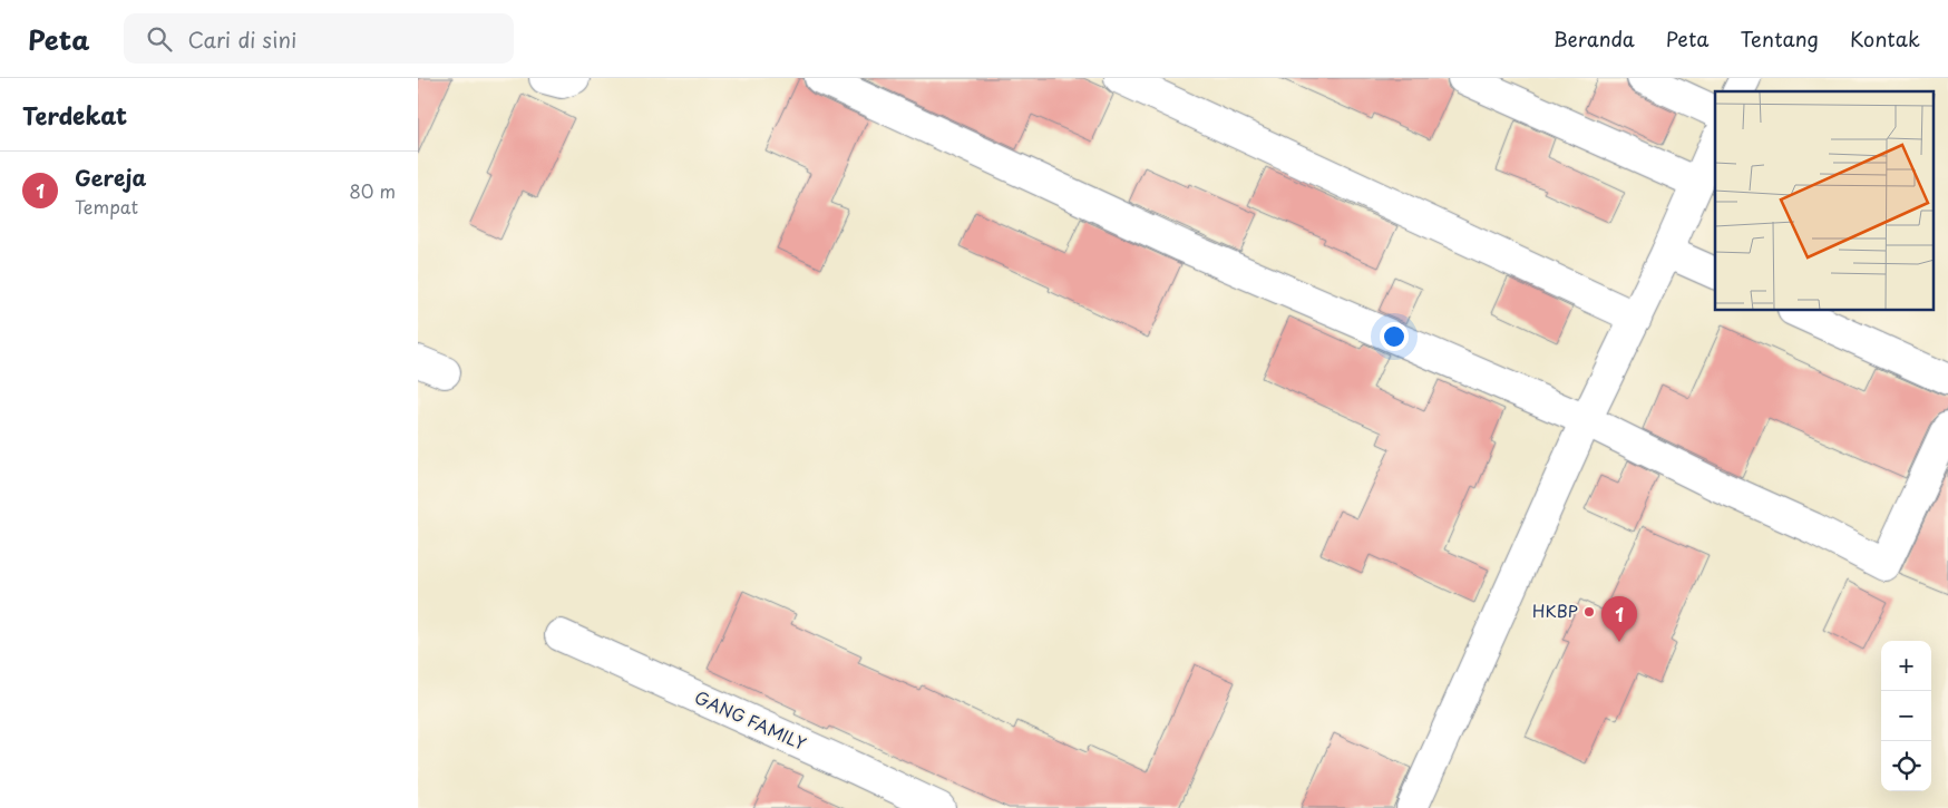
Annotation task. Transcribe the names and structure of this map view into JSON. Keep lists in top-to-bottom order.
{
  "streets": {
    "street": ["GANG FAMILY"]
  },
  "places": ["HKBP"],
  "page": {
    "header": "Peta",
    "search": "Cari di sini",
    "nav": [
      "Beranda",
      "Peta",
      "Tentang",
      "Kontak"
    ],
    "heading": "Terdekat",
    "list": [
      {
        "mark": "1",
        "name": "Gereja",
        "note": "Tempat",
        "value": "80 m"
      }
    ],
    "pins": "1",
    "map_buttons": ["+", "−"]
  }
}
